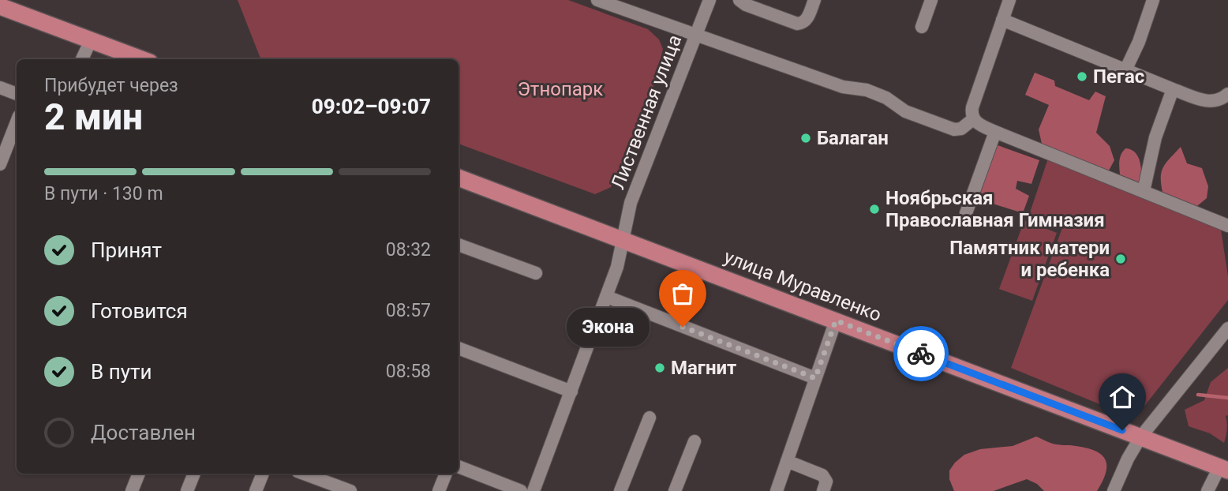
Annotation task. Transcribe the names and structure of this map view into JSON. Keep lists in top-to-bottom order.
{
  "streets": {
    "main road": ["улица Муравленко"],
    "street": ["Лиственная улица"]
  },
  "crossings": [
    ["Лиственная улица", "улица Муравленко"]
  ],
  "parks": ["Этнопарк"],
  "places": [
    "Пегас",
    "Балаган",
    "Ноябрьская Православная Гимназия",
    "Памятник матери и ребенка",
    "Экона",
    "Магнит"
  ],
  "page": {
    "heading": ["2 мин", "Прибудет через", "09:02–09:07"],
    "bar": "В пути · 130 m",
    "list": [
      ["Принят", "08:32"],
      ["Готовится", "08:57"],
      ["В пути", "08:58"],
      "Доставлен"
    ],
    "bubble": "Экона"
  }
}
